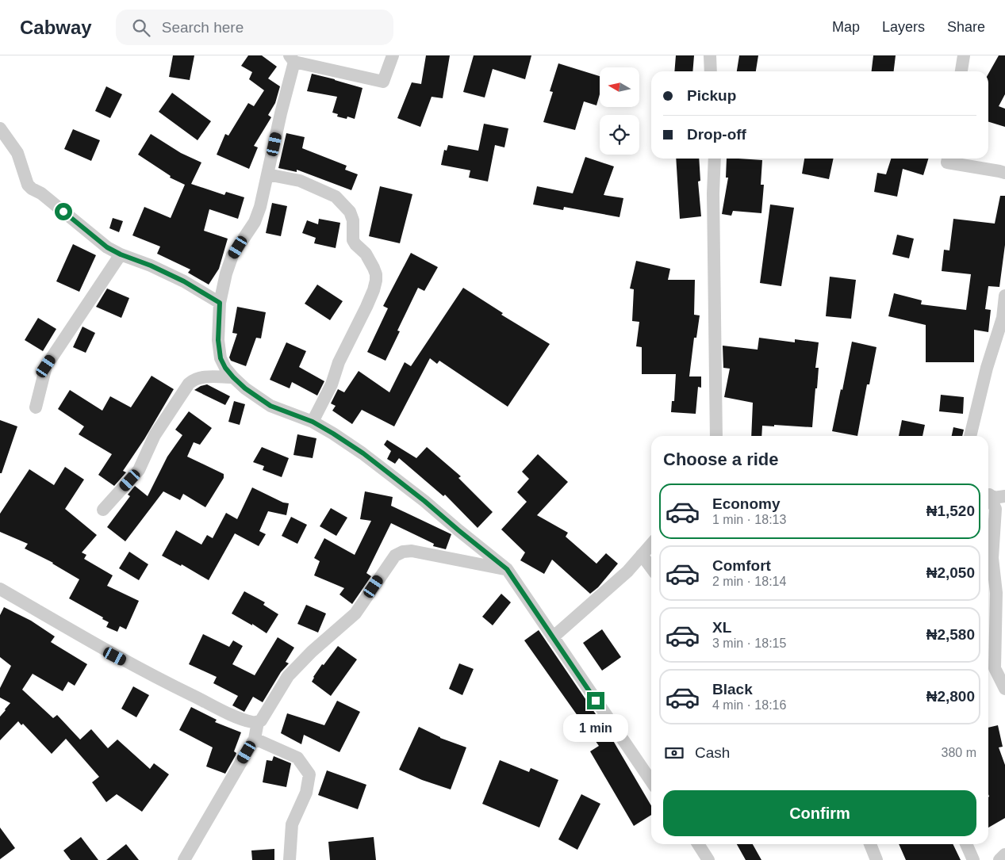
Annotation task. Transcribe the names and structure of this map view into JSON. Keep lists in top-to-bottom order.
{
  "north": "left",
  "page": {
    "header": "Cabway",
    "search": "Search here",
    "nav": ["Map", "Layers", "Share"],
    "banner": ["Pickup", "Drop-off"],
    "heading": "Choose a ride",
    "list": [
      {
        "name": "Economy",
        "note": "1 min · 18:13",
        "value": "₦1,520"
      },
      {
        "name": "Comfort",
        "note": "2 min · 18:14",
        "value": "₦2,050"
      },
      {
        "name": "XL",
        "note": "3 min · 18:15",
        "value": "₦2,580"
      },
      {
        "name": "Black",
        "note": "4 min · 18:16",
        "value": "₦2,800"
      }
    ],
    "bubble": "1 min",
    "pay": ["Cash", "380 m"],
    "buttons": "Confirm"
  }
}
